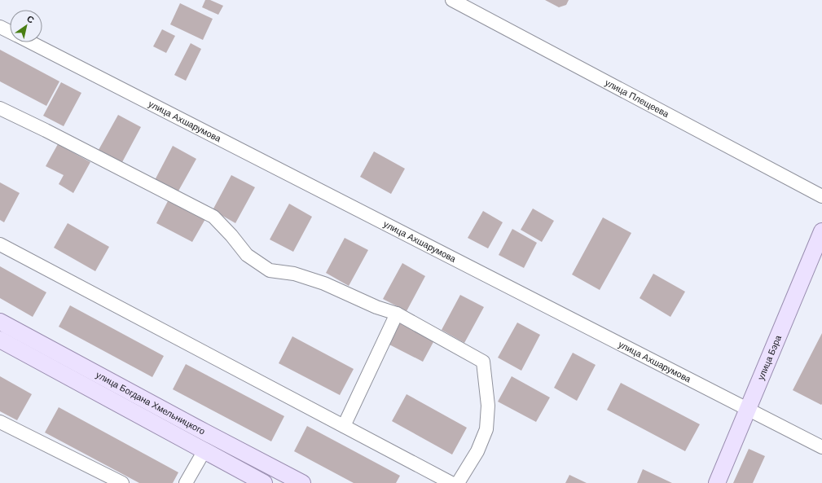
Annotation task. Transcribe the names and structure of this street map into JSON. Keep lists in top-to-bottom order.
{
  "streets": {
    "main road": ["улица Бэра", "улица Богдана Хмельницкого"],
    "street": ["улица Плещеева", "улица Ахшарумова"]
  },
  "crossings": [
    ["улица Ахшарумова", "улица Бэра"]
  ],
  "north": "top right"
}
